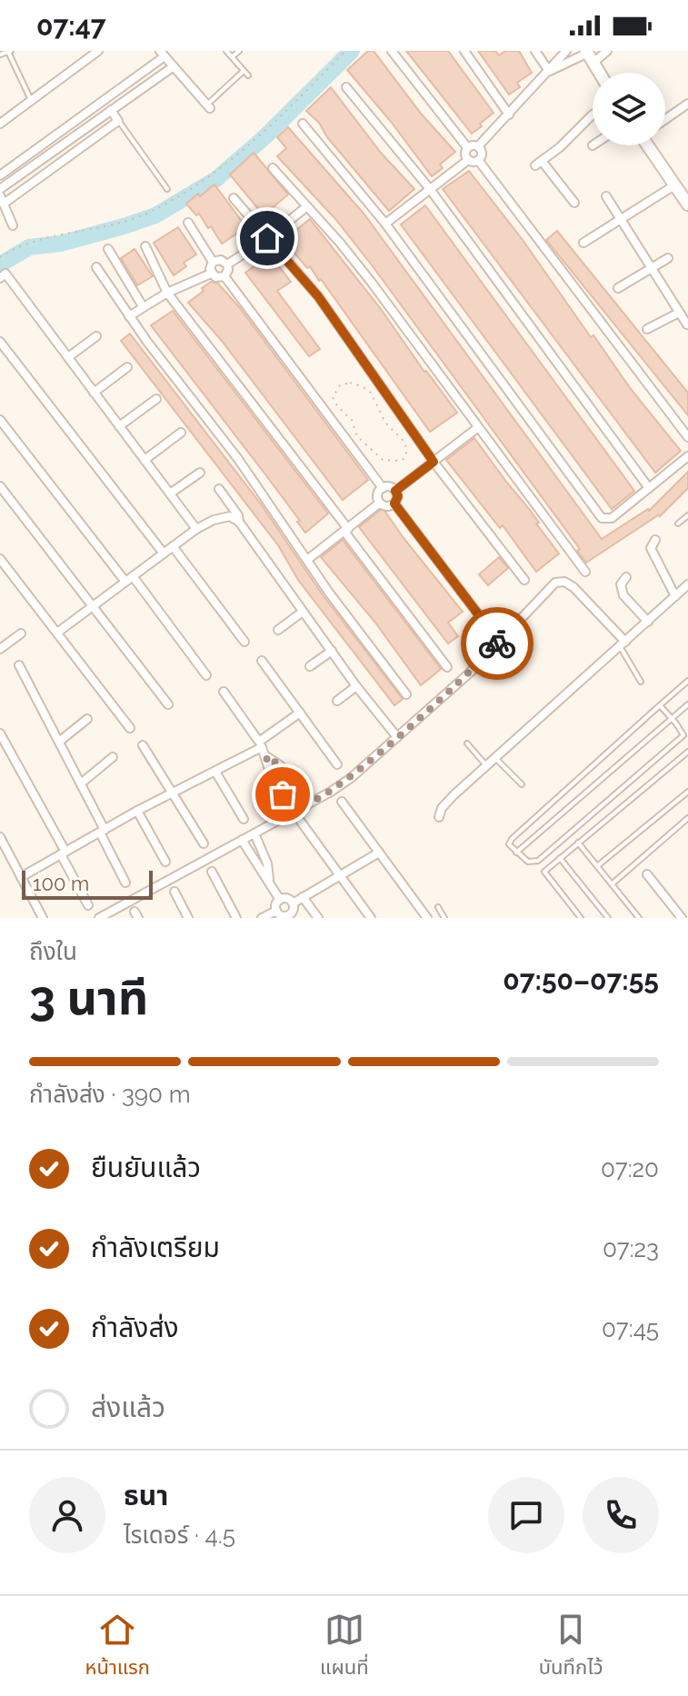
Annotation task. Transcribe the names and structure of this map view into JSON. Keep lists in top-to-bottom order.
{
  "scale_bar": "100 m",
  "page": {
    "status": "07:47",
    "scale": "100 m",
    "heading": ["3 นาที", "ถึงใน", "07:50–07:55"],
    "panel": ["ธนา", "ไรเดอร์ · 4.5"],
    "bar": "กำลังส่ง · 390 m",
    "list": [
      ["ยืนยันแล้ว", "07:20"],
      ["กำลังเตรียม", "07:23"],
      ["กำลังส่ง", "07:45"],
      "ส่งแล้ว"
    ],
    "tabs": ["หน้าแรก", "แผนที่", "บันทึกไว้"]
  }
}
